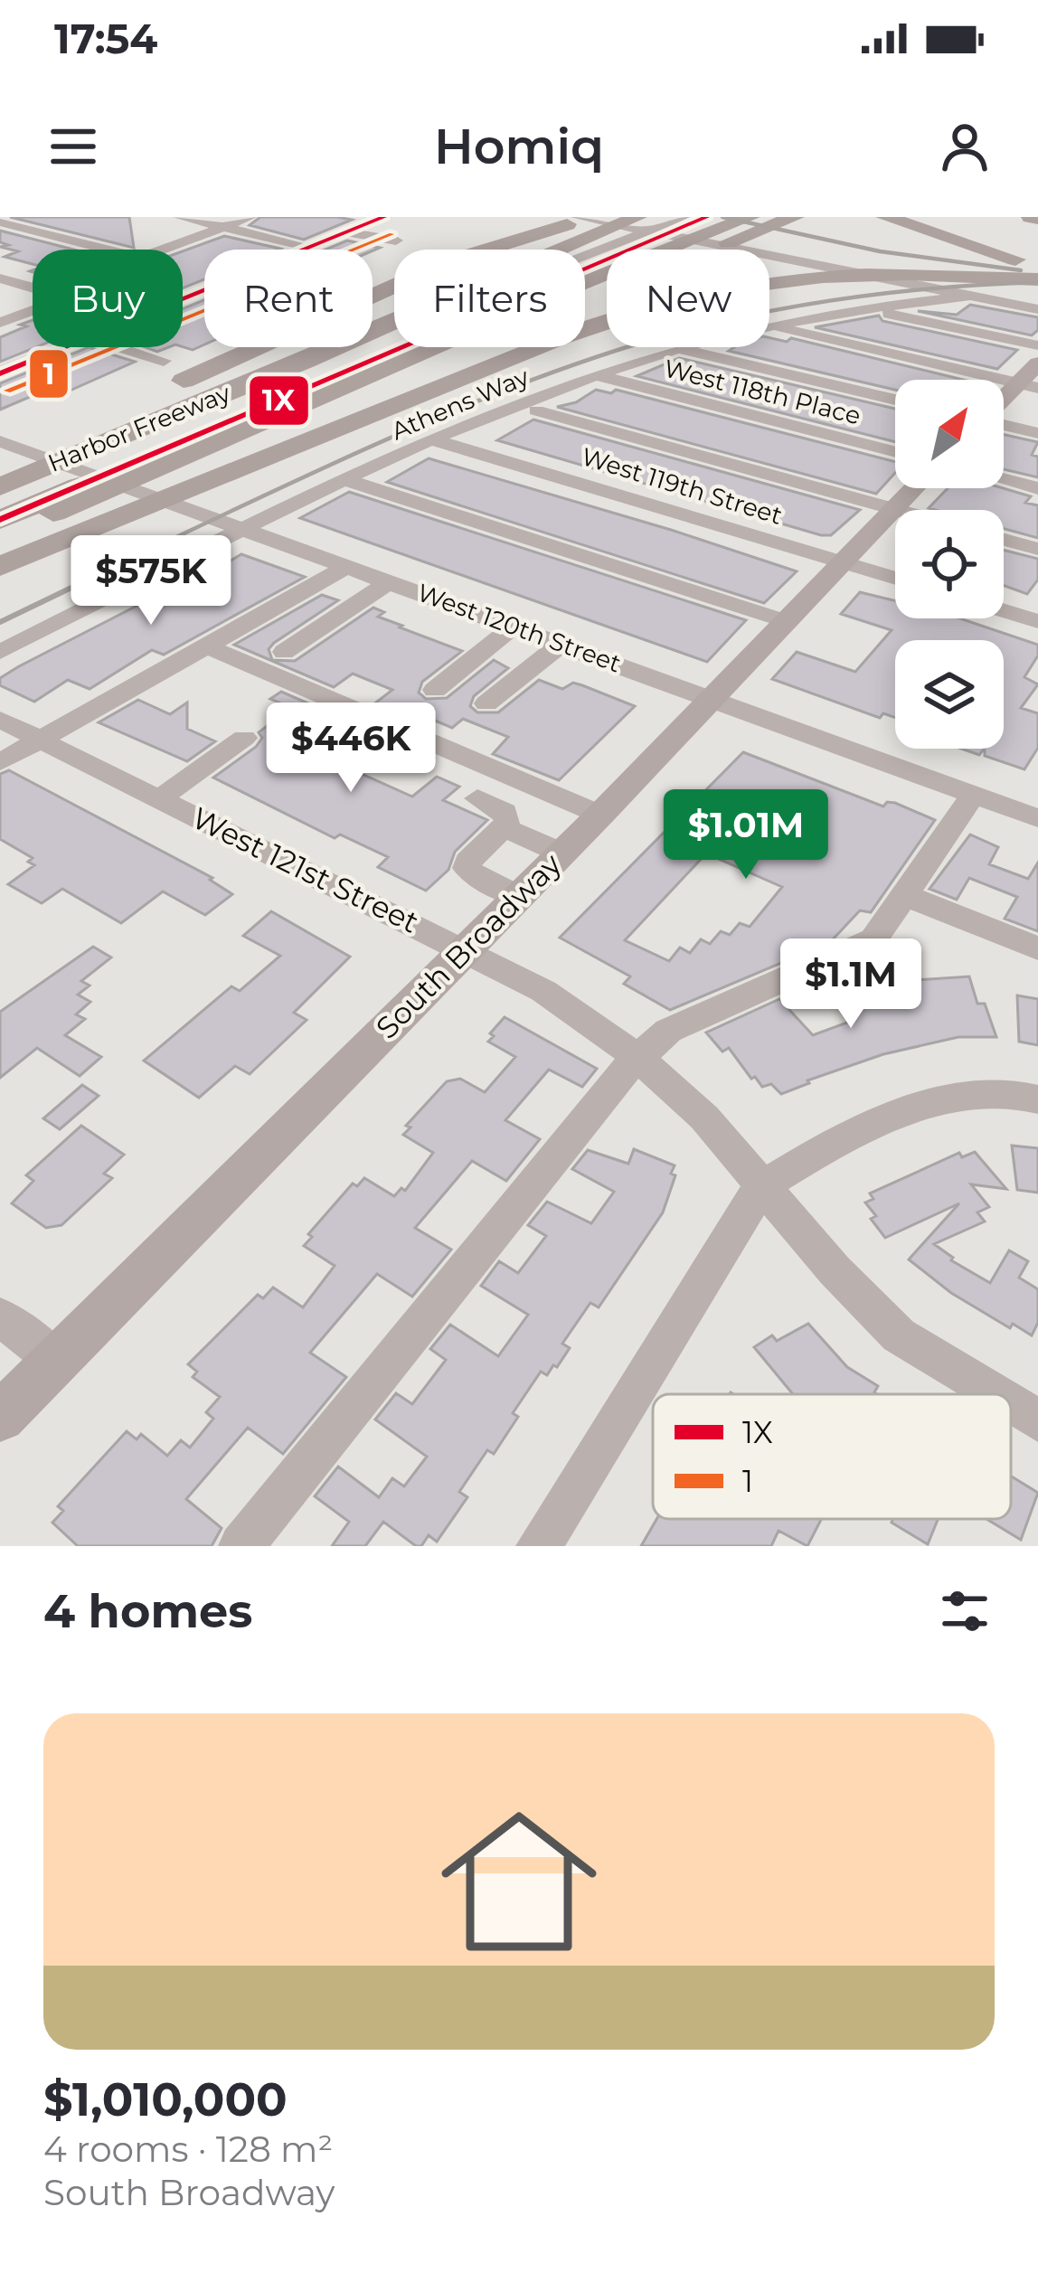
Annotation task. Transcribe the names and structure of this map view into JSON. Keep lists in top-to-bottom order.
{
  "streets": {
    "highway": ["Harbor Freeway"],
    "main road": ["South Broadway"],
    "street": [
      "West 118th Place",
      "Athens Way",
      "West 119th Street",
      "West 120th Street",
      "West 121st Street"
    ]
  },
  "crossings": [
    ["West 118th Place", "Athens Way"],
    ["Athens Way", "West 119th Street"],
    ["Athens Way", "West 120th Street"],
    ["West 119th Street", "South Broadway"],
    ["West 120th Street", "South Broadway"],
    ["West 121st Street", "South Broadway"]
  ],
  "lines": ["transit line 1X", "transit line 1"],
  "legend": ["1X", "1"],
  "north": "top right",
  "page": {
    "status": "17:54",
    "header": "Homiq",
    "chip": [
      "Buy",
      "Rent",
      "Filters",
      "New"
    ],
    "price": [
      "$575K",
      "$446K",
      "$1.01M",
      "$1.1M"
    ],
    "heading": "4 homes",
    "list": [
      {
        "name": "$1,010,000",
        "note": "4 rooms · 128 m² · South Broadway"
      }
    ]
  }
}
